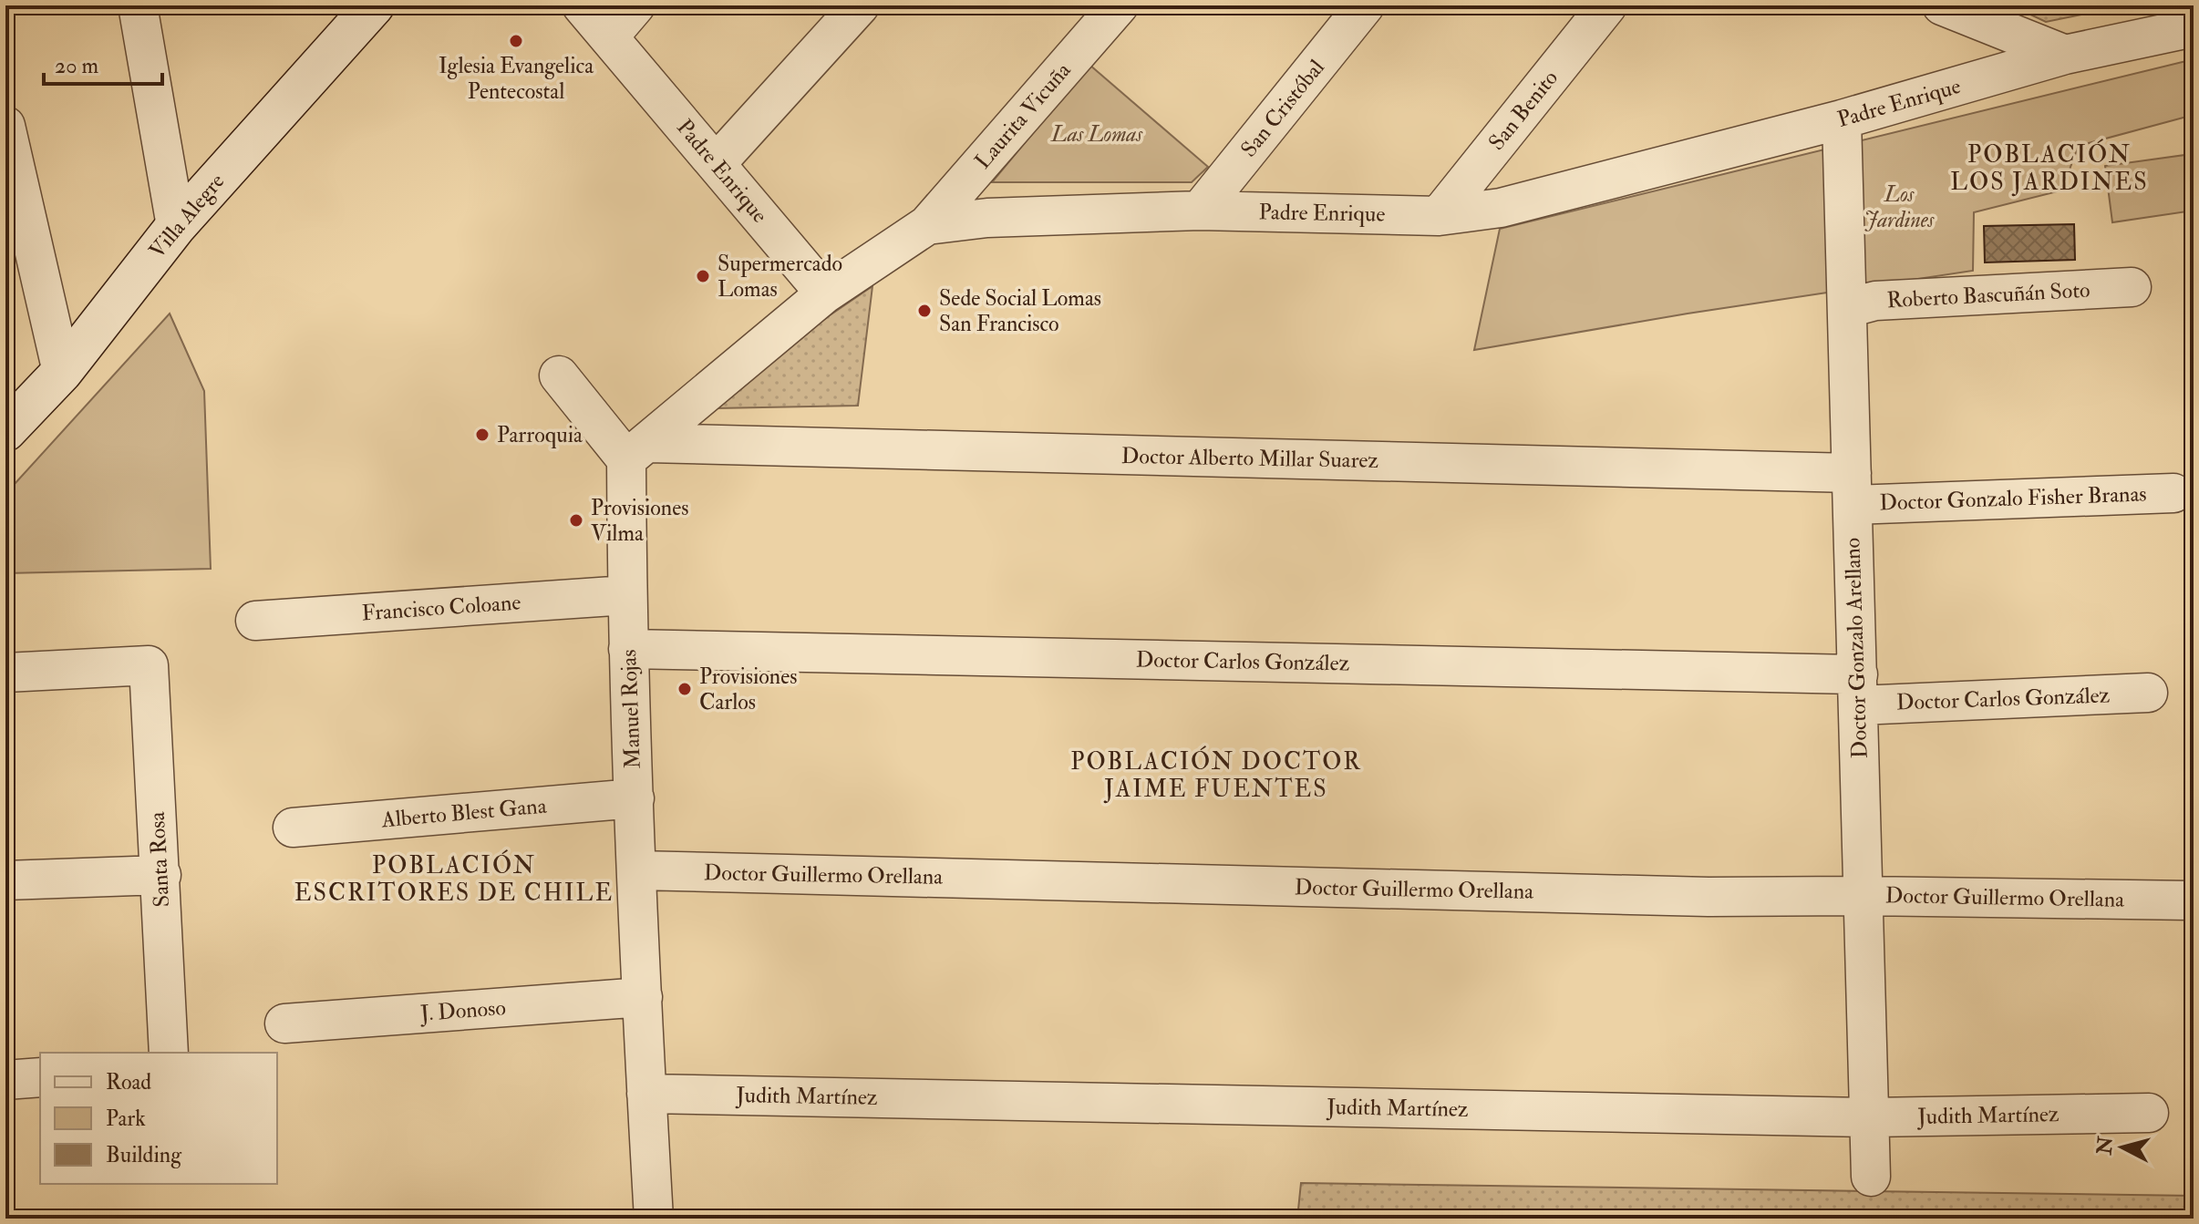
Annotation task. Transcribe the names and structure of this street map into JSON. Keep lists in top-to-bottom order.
{
  "streets": {
    "main road": ["Villa Alegre"],
    "street": [
      "Padre Enrique",
      "San Cristóbal",
      "San Benito",
      "Laurita Vicuña",
      "Roberto Bascuñán Soto",
      "Doctor Alberto Millar Suarez",
      "Doctor Gonzalo Fisher Branas",
      "Francisco Coloane",
      "Doctor Gonzalo Arellano",
      "Doctor Carlos González",
      "Manuel Rojas",
      "Alberto Blest Gana",
      "Santa Rosa",
      "Doctor Guillermo Orellana",
      "J. Donoso",
      "Judith Martínez"
    ]
  },
  "crossings": [
    ["Padre Enrique", "San Cristóbal"],
    ["Padre Enrique", "San Benito"],
    ["Padre Enrique", "Laurita Vicuña"],
    ["Padre Enrique", "Doctor Gonzalo Arellano"],
    ["Roberto Bascuñán Soto", "Doctor Gonzalo Arellano"],
    ["Doctor Alberto Millar Suarez", "Doctor Gonzalo Fisher Branas"],
    ["Doctor Alberto Millar Suarez", "Doctor Gonzalo Arellano"],
    ["Doctor Alberto Millar Suarez", "Manuel Rojas"],
    ["Doctor Gonzalo Fisher Branas", "Doctor Gonzalo Arellano"],
    ["Francisco Coloane", "Manuel Rojas"],
    ["Doctor Gonzalo Arellano", "Doctor Carlos González"],
    ["Doctor Gonzalo Arellano", "Doctor Guillermo Orellana"],
    ["Doctor Gonzalo Arellano", "Judith Martínez"],
    ["Doctor Carlos González", "Manuel Rojas"],
    ["Manuel Rojas", "Alberto Blest Gana"],
    ["Manuel Rojas", "Doctor Guillermo Orellana"],
    ["Manuel Rojas", "J. Donoso"],
    ["Manuel Rojas", "Judith Martínez"]
  ],
  "districts": ["POBLACIÓN LOS JARDINES", "POBLACIÓN DOCTOR JAIME FUENTES", "POBLACIÓN ESCRITORES DE CHILE"],
  "parks": ["Las Lomas", "Los Jardines"],
  "places": [
    "Iglesia Evangelica Pentecostal",
    "Supermercado Lomas",
    "Sede Social Lomas San Francisco",
    "Parroquia",
    "Provisiones Vilma",
    "Provisiones Carlos"
  ],
  "legend": ["Road", "Park", "Building"],
  "scale_bar": "20 m",
  "north": "left"
}
